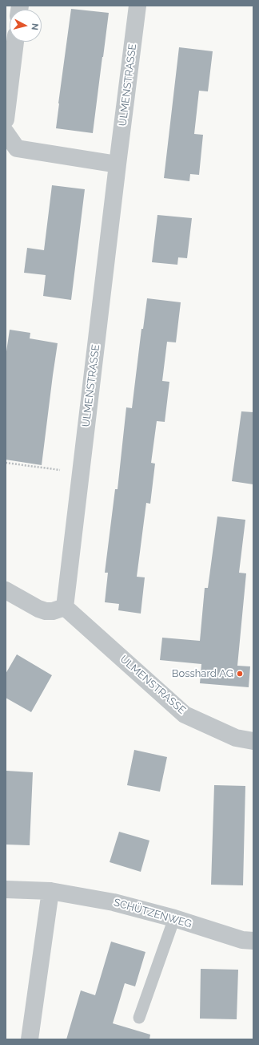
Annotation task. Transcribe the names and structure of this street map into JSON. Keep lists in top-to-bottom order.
{
  "streets": {
    "street": ["ULMENSTRASSE", "SCHÜTZENWEG"]
  },
  "places": ["Bosshard AG"],
  "north": "right"
}
